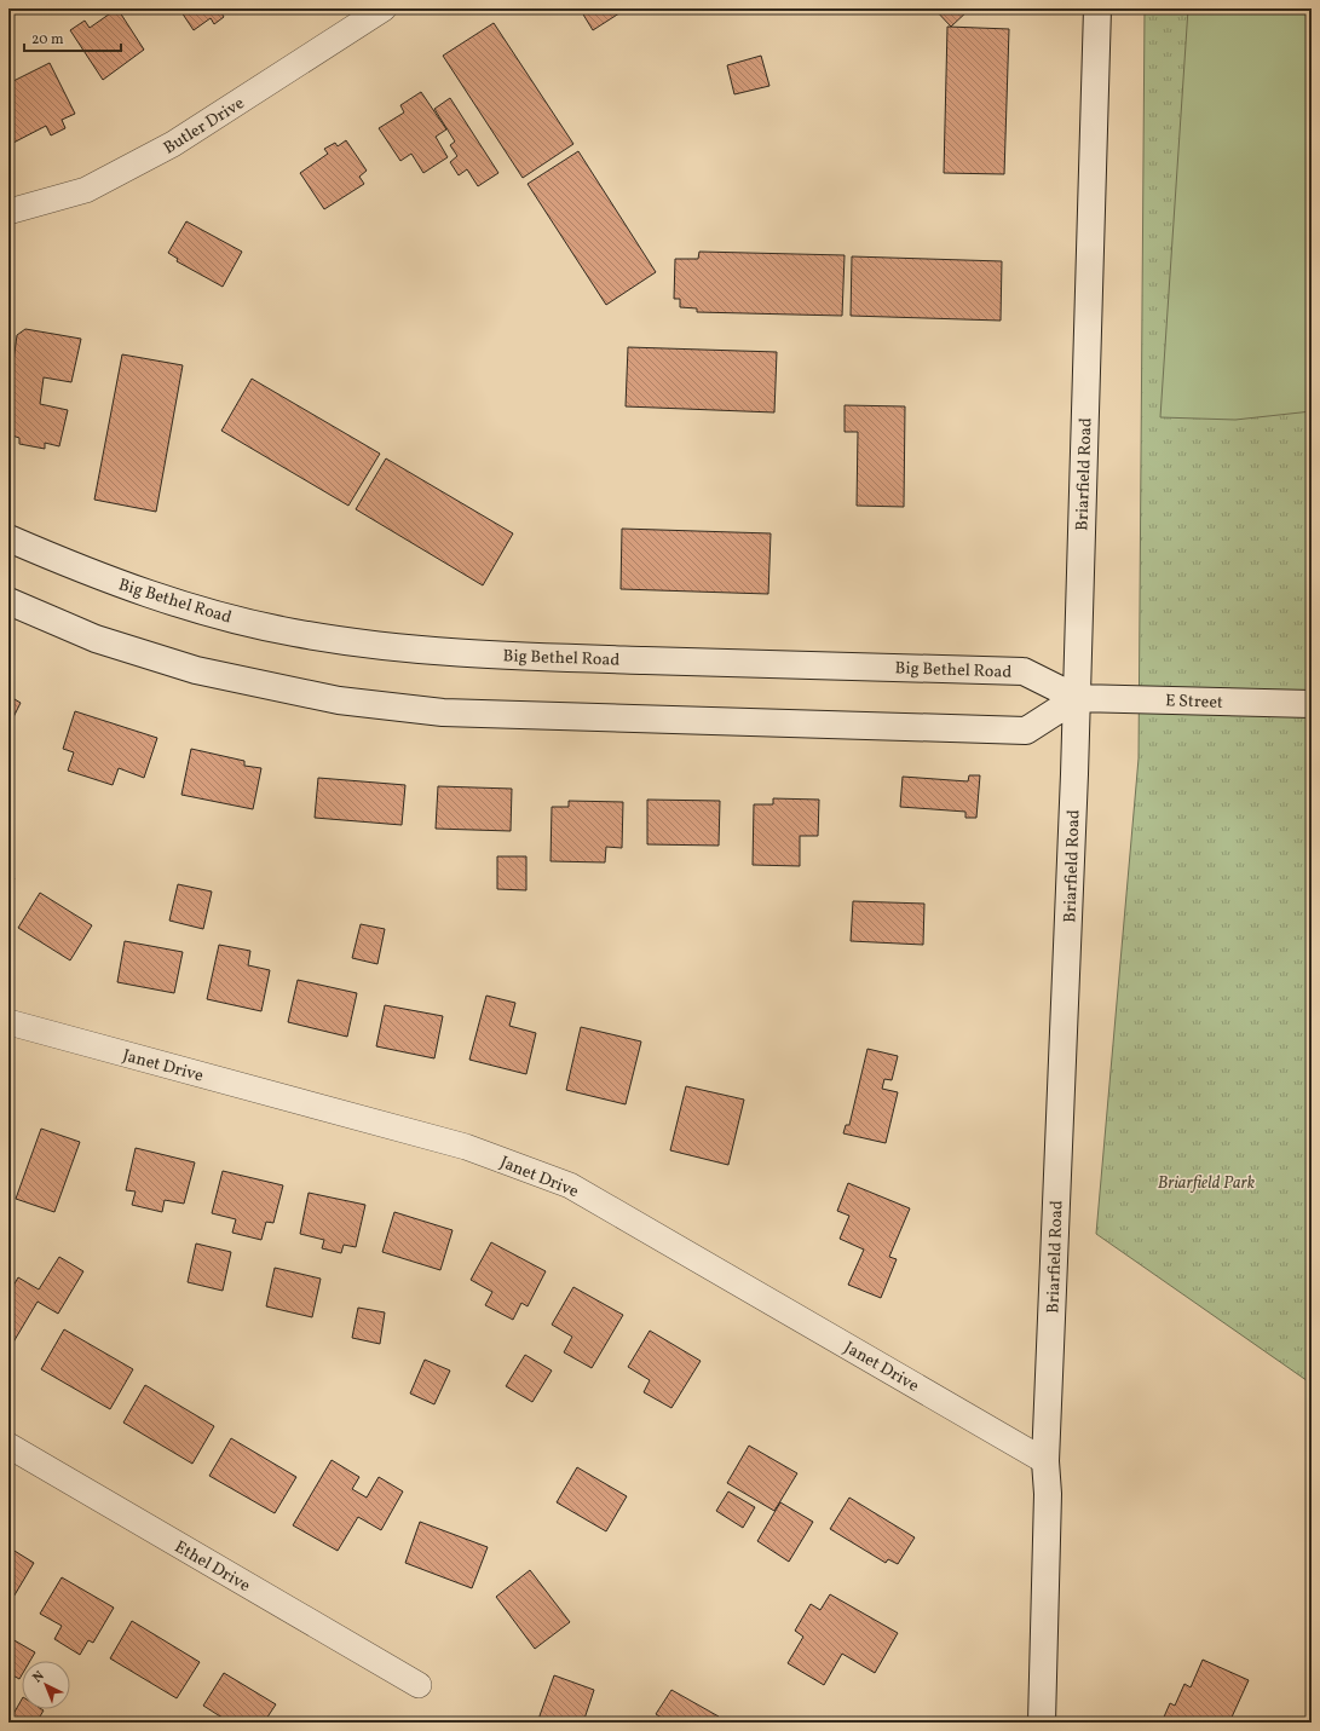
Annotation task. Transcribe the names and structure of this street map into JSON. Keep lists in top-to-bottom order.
{
  "streets": {
    "main road": ["Briarfield Road", "Big Bethel Road", "E Street"],
    "street": ["Butler Drive", "Janet Drive", "Ethel Drive"]
  },
  "crossings": [
    ["Briarfield Road", "Big Bethel Road"],
    ["Briarfield Road", "E Street"],
    ["Briarfield Road", "Janet Drive"],
    ["Big Bethel Road", "E Street"]
  ],
  "parks": ["Briarfield Park"],
  "scale_bar": "20 m",
  "north": "top left"
}
